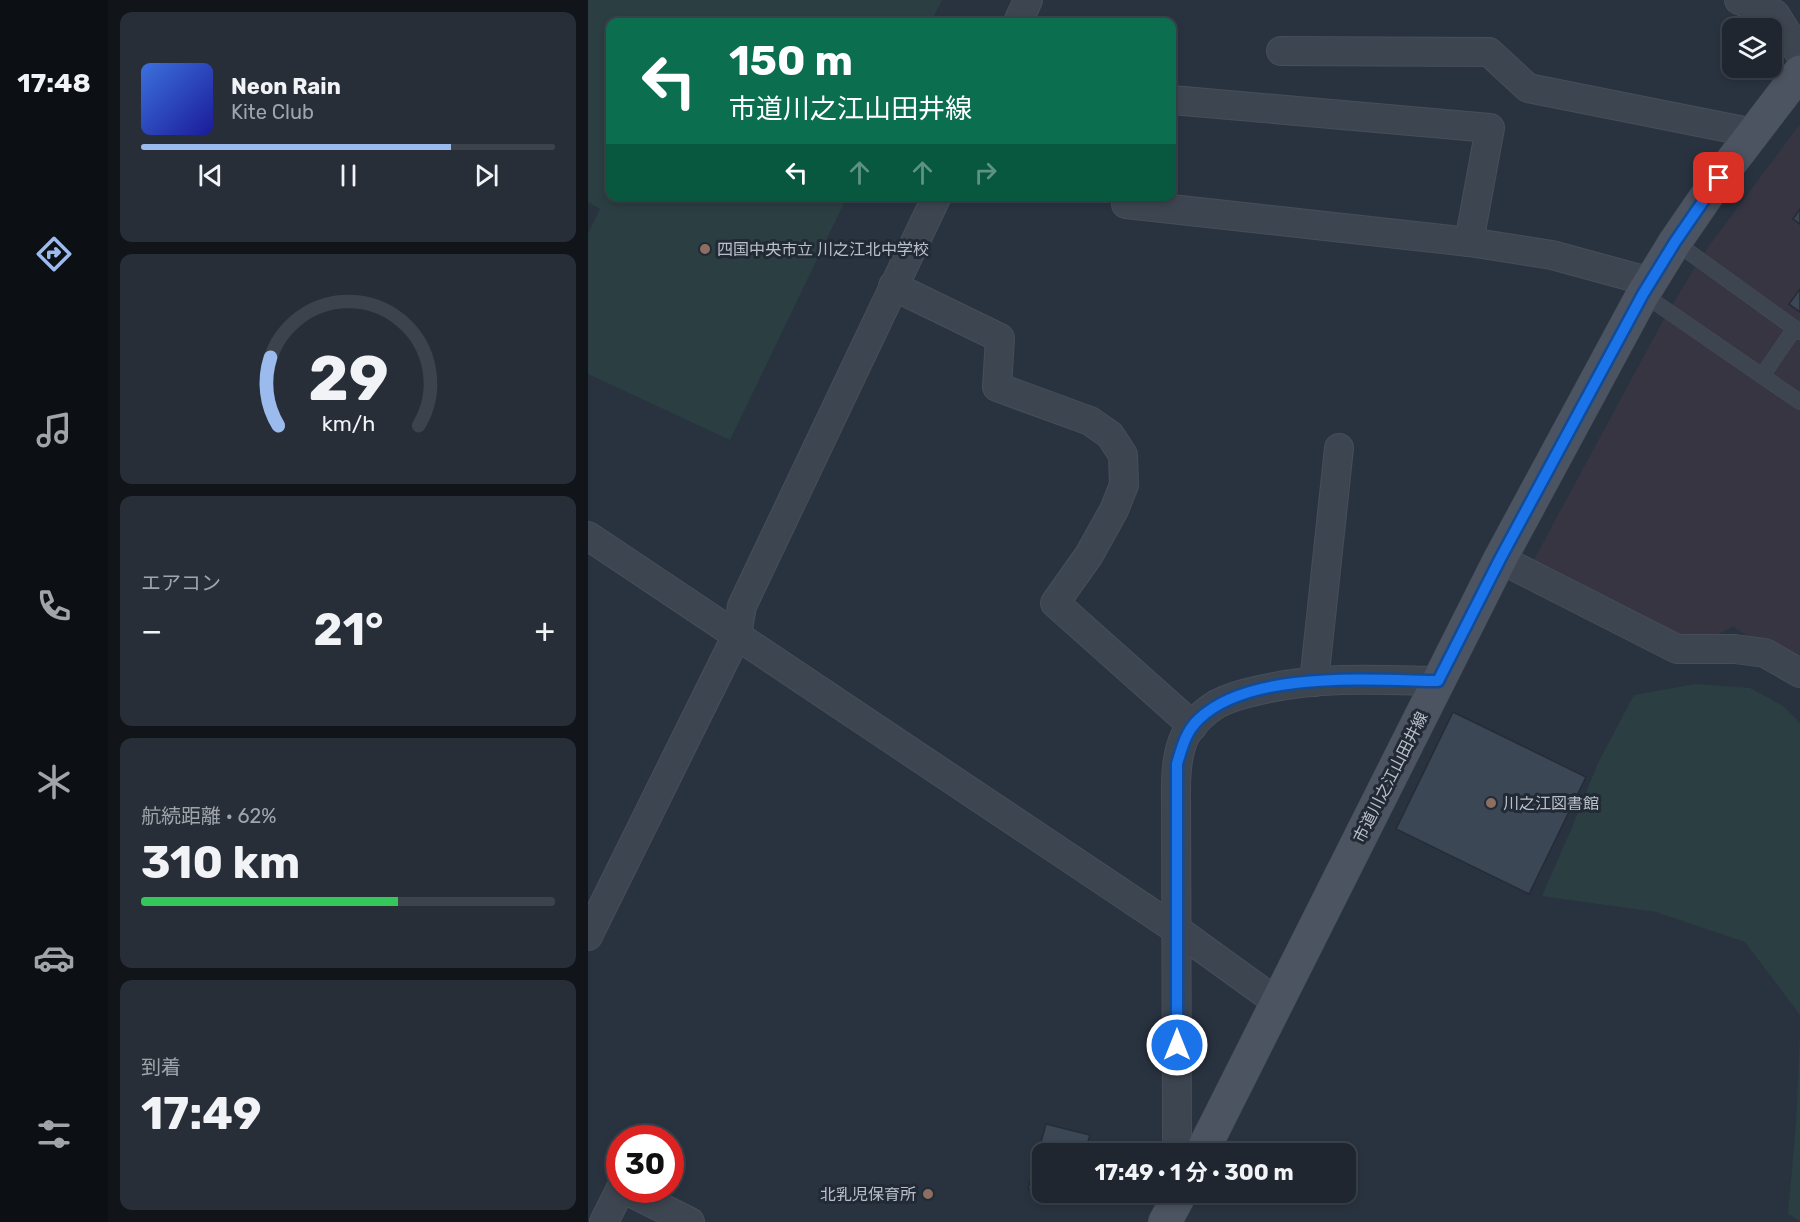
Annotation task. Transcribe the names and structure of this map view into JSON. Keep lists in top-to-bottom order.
{
  "streets": {
    "street": ["市道川之江山田井線"]
  },
  "places": ["四国中央市立 川之江北中学校", "川之江図書館", "北乳児保育所"],
  "page": {
    "tabs": "17:48",
    "turn": ["150 m", "市道川之江山田井線"],
    "song": ["Neon Rain", "Kite Club"],
    "tile": [
      "エアコン",
      ["航続距離 · 62%", "310 km"],
      ["到着", "17:49"]
    ],
    "heat": ["−", "21°", "+"],
    "limit": "30",
    "trip": "17:49 · 1 分 · 300 m",
    "gauge": ["29", "km/h"]
  }
}
